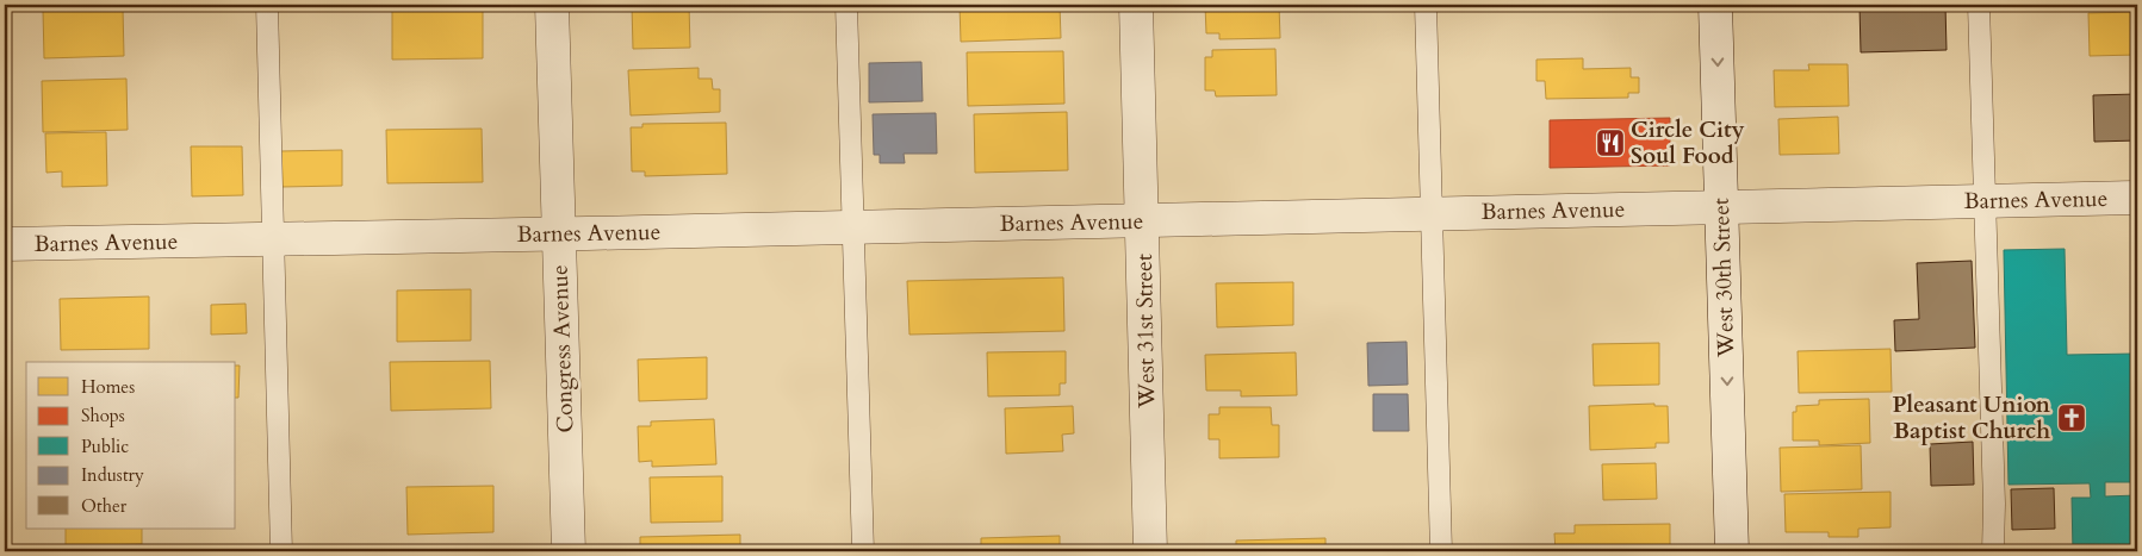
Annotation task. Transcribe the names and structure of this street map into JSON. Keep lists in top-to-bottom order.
{
  "streets": {
    "street": [
      "Barnes Avenue",
      "West 30th Street",
      "West 31st Street",
      "Congress Avenue"
    ]
  },
  "crossings": [
    ["Barnes Avenue", "West 30th Street"],
    ["Barnes Avenue", "West 31st Street"],
    ["Barnes Avenue", "Congress Avenue"]
  ],
  "one_way": ["West 30th Street"],
  "places": {
    "restaurant": ["Circle City Soul Food"],
    "church": ["Pleasant Union Baptist Church"]
  },
  "legend": [
    "Homes",
    "Shops",
    "Public",
    "Industry",
    "Other"
  ]
}
